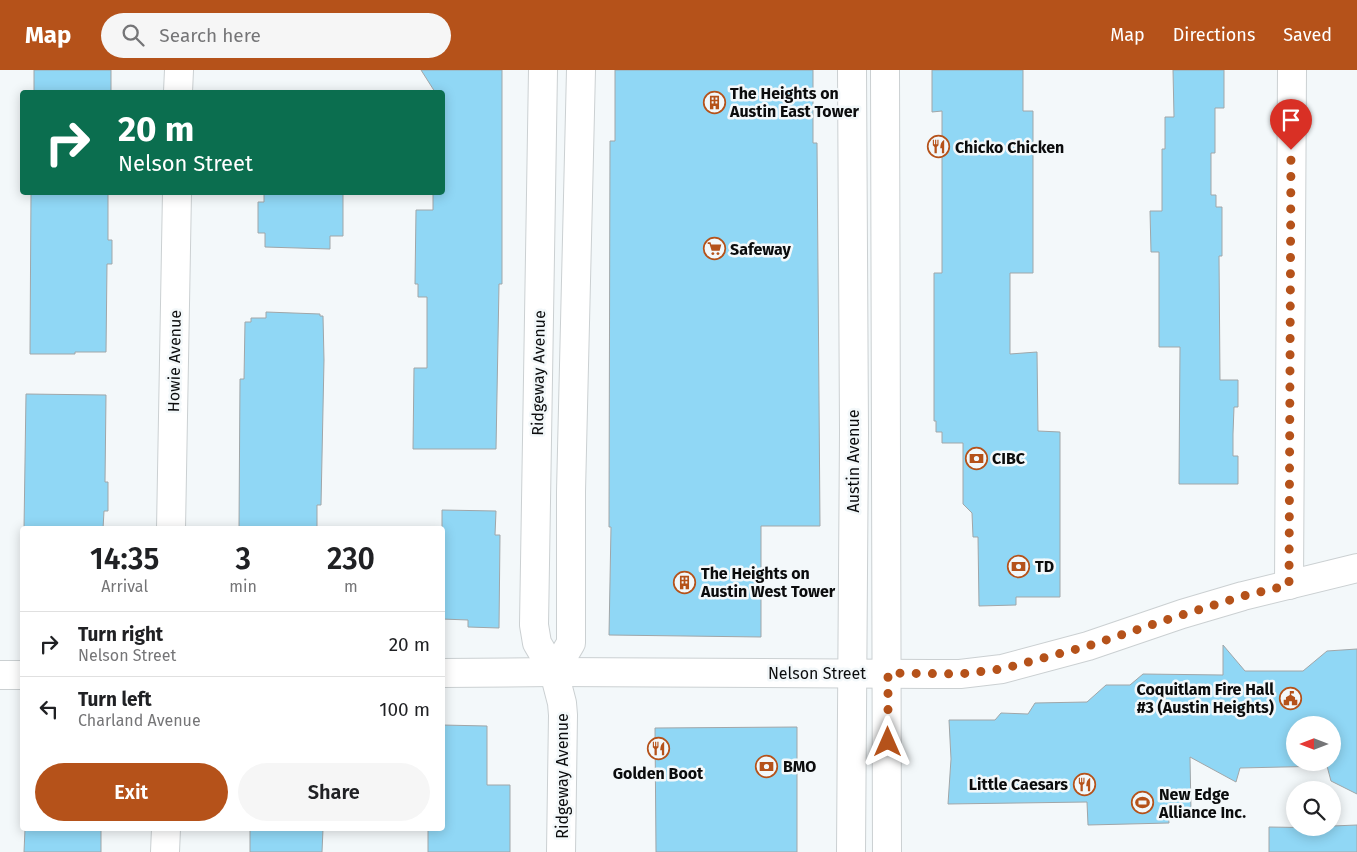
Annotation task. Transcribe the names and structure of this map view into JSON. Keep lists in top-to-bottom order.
{
  "streets": {
    "street": [
      "Howie Avenue",
      "Ridgeway Avenue",
      "Austin Avenue",
      "Nelson Street"
    ]
  },
  "crossings": [
    ["Ridgeway Avenue", "Nelson Street"],
    ["Austin Avenue", "Nelson Street"]
  ],
  "places": {
    "building": ["The Heights on Austin East Tower", "The Heights on Austin West Tower"],
    "restaurant": ["Chicko Chicken", "Golden Boot", "Little Caesars"],
    "supermarket": ["Safeway"],
    "bank": ["CIBC", "TD", "BMO"],
    "public building": ["Coquitlam Fire Hall #3 (Austin Heights)"],
    "sports": ["New Edge Alliance Inc."]
  },
  "north": "left",
  "page": {
    "header": "Map",
    "search": "Search here",
    "nav": ["Map", "Directions", "Saved"],
    "turn": ["20 m", "Nelson Street"],
    "eta": [
      "14:35",
      "Arrival",
      "3",
      "min",
      "230",
      "m"
    ],
    "list": [
      {
        "name": "Turn right",
        "note": "Nelson Street",
        "value": "20 m"
      },
      {
        "name": "Turn left",
        "note": "Charland Avenue",
        "value": "100 m"
      }
    ],
    "buttons": ["Exit", "Share"]
  }
}
